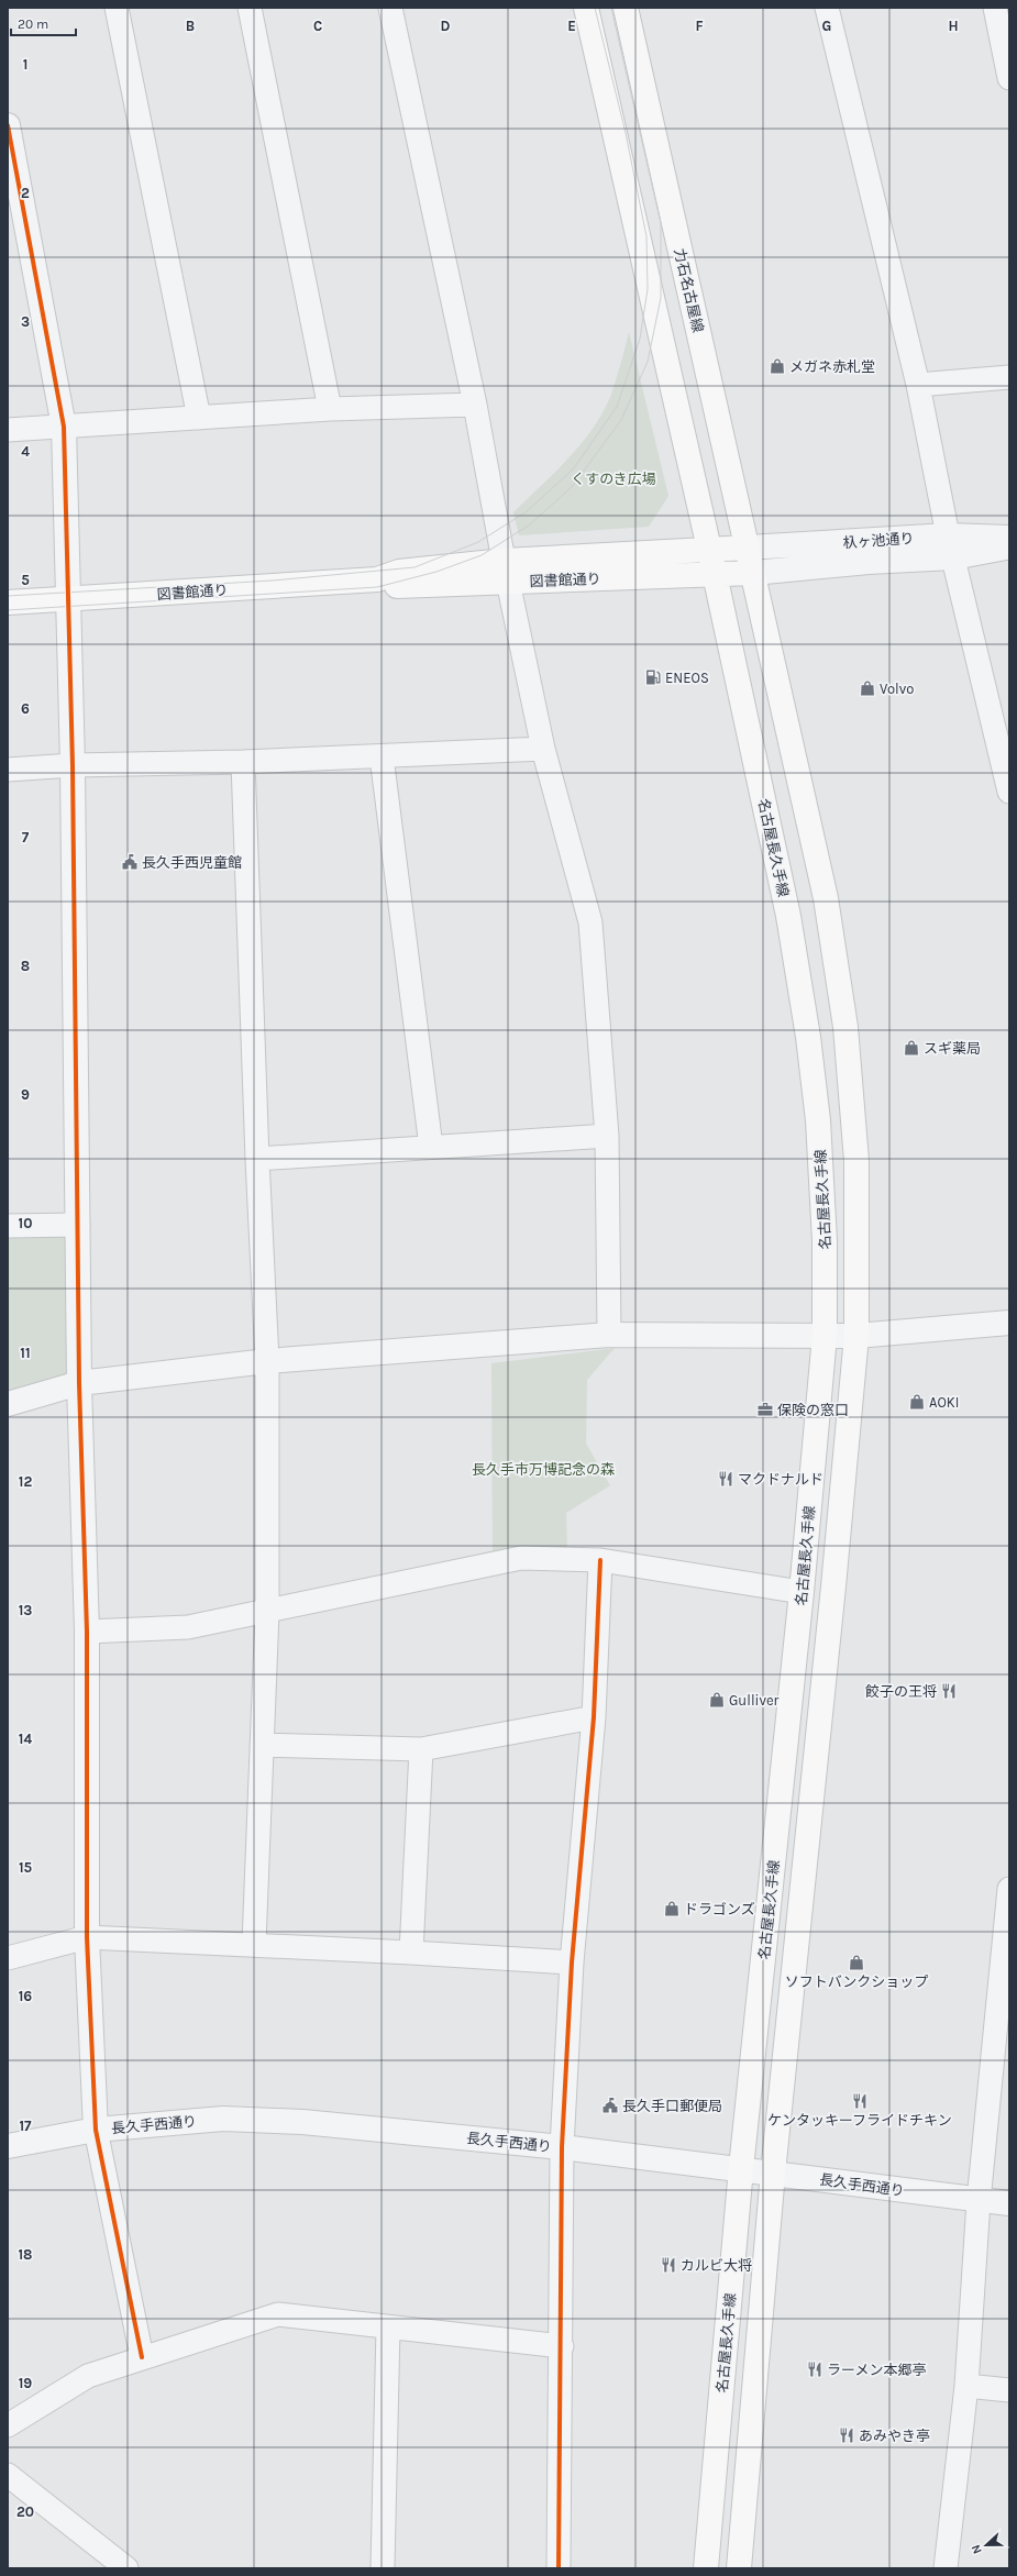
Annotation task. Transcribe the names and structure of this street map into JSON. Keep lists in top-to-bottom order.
{
  "streets": {
    "main road": ["力石名古屋線", "図書館通り", "名古屋長久手線"],
    "street": ["杁ヶ池通り", "長久手西通り"]
  },
  "crossings": [
    ["力石名古屋線", "杁ヶ池通り"],
    ["力石名古屋線", "図書館通り"],
    ["杁ヶ池通り", "図書館通り"],
    ["図書館通り", "名古屋長久手線"],
    ["名古屋長久手線", "長久手西通り"]
  ],
  "parks": ["くすのき広場", "長久手市万博記念の森"],
  "places": {
    "shop": [
      "メガネ赤札堂",
      "Volvo",
      "スギ薬局",
      "AOKI",
      "Gulliver",
      "ドラゴンズ",
      "ソフトバンクショップ"
    ],
    "fuel station": ["ENEOS"],
    "public building": ["長久手西児童館", "長久手口郵便局"],
    "office": ["保険の窓口"],
    "restaurant": [
      "マクドナルド",
      "餃子の王将",
      "ケンタッキーフライドチキン",
      "カルビ大将",
      "ラーメン本郷亭",
      "あみやき亭"
    ]
  },
  "scale_bar": "20 m",
  "north": "left",
  "grid": {
    "columns": [
      "B",
      "C",
      "D",
      "E",
      "F",
      "G",
      "H"
    ],
    "rows": [
      "1",
      "2",
      "3",
      "4",
      "5",
      "6",
      "7",
      "8",
      "9",
      "10",
      "11",
      "12",
      "13",
      "14",
      "15",
      "16",
      "17",
      "18",
      "19",
      "20"
    ]
  }
}
